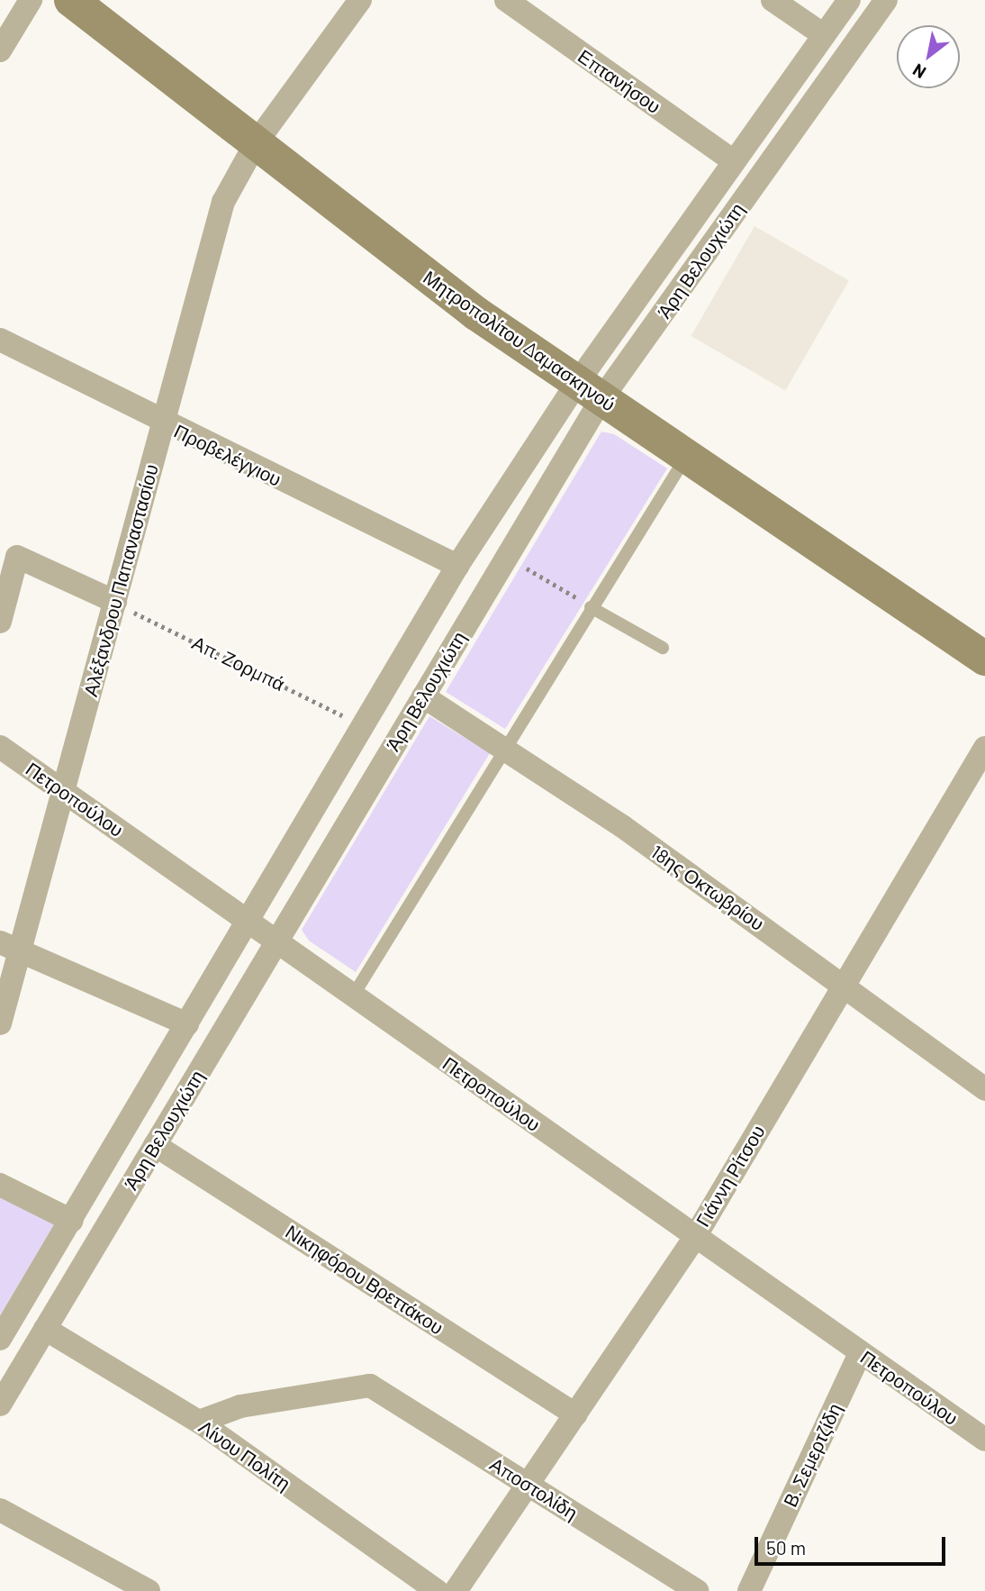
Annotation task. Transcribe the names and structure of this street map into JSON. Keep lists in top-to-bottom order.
{
  "streets": {
    "street": [
      "Επτανήσου",
      "Άρη Βελουχιώτη",
      "Μητροπολίτου Δαμασκηνού",
      "Προβελέγγιου",
      "Αλέξανδρου Παπαναστασίου",
      "Πετροπούλου",
      "18ης Οκτωβρίου",
      "Γιάννη Ρίτσου",
      "Νικηφόρου Βρεττάκου",
      "Λίνου Πολίτη",
      "Β. Σεμερτζίδη",
      "Αποστολίδη"
    ],
    "path": ["Απ. Ζορμπά"]
  },
  "crossings": [
    ["Επτανήσου", "Άρη Βελουχιώτη"],
    ["Άρη Βελουχιώτη", "Μητροπολίτου Δαμασκηνού"],
    ["Άρη Βελουχιώτη", "Προβελέγγιου"],
    ["Άρη Βελουχιώτη", "Απ. Ζορμπά"],
    ["Άρη Βελουχιώτη", "Πετροπούλου"],
    ["Άρη Βελουχιώτη", "18ης Οκτωβρίου"],
    ["Άρη Βελουχιώτη", "Νικηφόρου Βρεττάκου"],
    ["Άρη Βελουχιώτη", "Λίνου Πολίτη"],
    ["Μητροπολίτου Δαμασκηνού", "Αλέξανδρου Παπαναστασίου"],
    ["Προβελέγγιου", "Αλέξανδρου Παπαναστασίου"],
    ["Αλέξανδρου Παπαναστασίου", "Απ. Ζορμπά"],
    ["Αλέξανδρου Παπαναστασίου", "Πετροπούλου"],
    ["Πετροπούλου", "Γιάννη Ρίτσου"],
    ["Πετροπούλου", "Β. Σεμερτζίδη"],
    ["18ης Οκτωβρίου", "Γιάννη Ρίτσου"],
    ["Γιάννη Ρίτσου", "Νικηφόρου Βρεττάκου"],
    ["Γιάννη Ρίτσου", "Αποστολίδη"],
    ["Λίνου Πολίτη", "Αποστολίδη"]
  ],
  "scale_bar": "50 m",
  "north": "bottom left"
}
